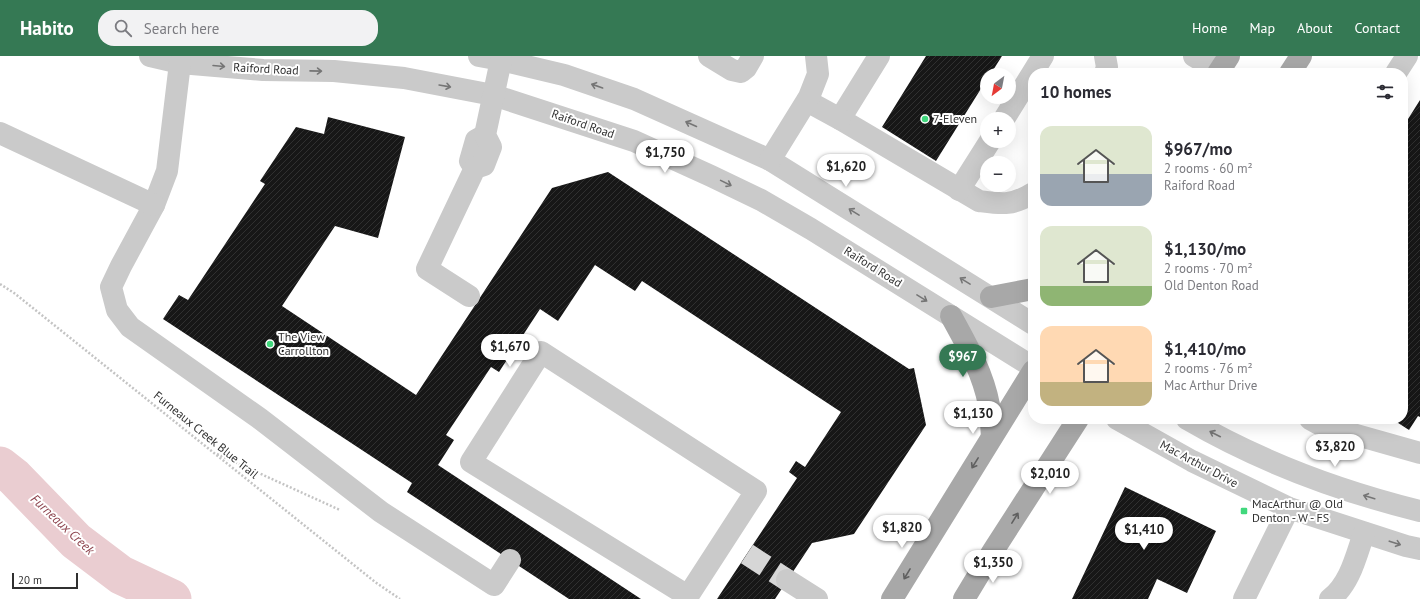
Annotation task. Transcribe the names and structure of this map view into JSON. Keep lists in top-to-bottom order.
{
  "streets": {
    "street": ["Raiford Road", "Mac Arthur Drive"],
    "path": ["Furneaux Creek Blue Trail"]
  },
  "water": ["Furneaux Creek"],
  "places": {
    "other": ["7-Eleven", "The View Carrollton"],
    "transit": ["MacArthur @ Old Denton - W - FS"]
  },
  "scale_bar": "20 m",
  "north": "bottom left",
  "page": {
    "header": "Habito",
    "search": "Search here",
    "nav": [
      "Home",
      "Map",
      "About",
      "Contact"
    ],
    "map_buttons": ["+", "−"],
    "heading": "10 homes",
    "list": [
      {
        "name": "$967/mo",
        "note": "2 rooms · 60 m² · Raiford Road"
      },
      {
        "name": "$1,130/mo",
        "note": "2 rooms · 70 m² · Old Denton Road"
      },
      {
        "name": "$1,410/mo",
        "note": "2 rooms · 76 m² · Mac Arthur Drive"
      }
    ],
    "price": [
      "$1,750",
      "$1,620",
      "$1,670",
      "$967",
      "$1,130",
      "$3,820",
      "$2,010",
      "$1,820",
      "$1,410",
      "$1,350"
    ],
    "scale": "20 m"
  }
}
